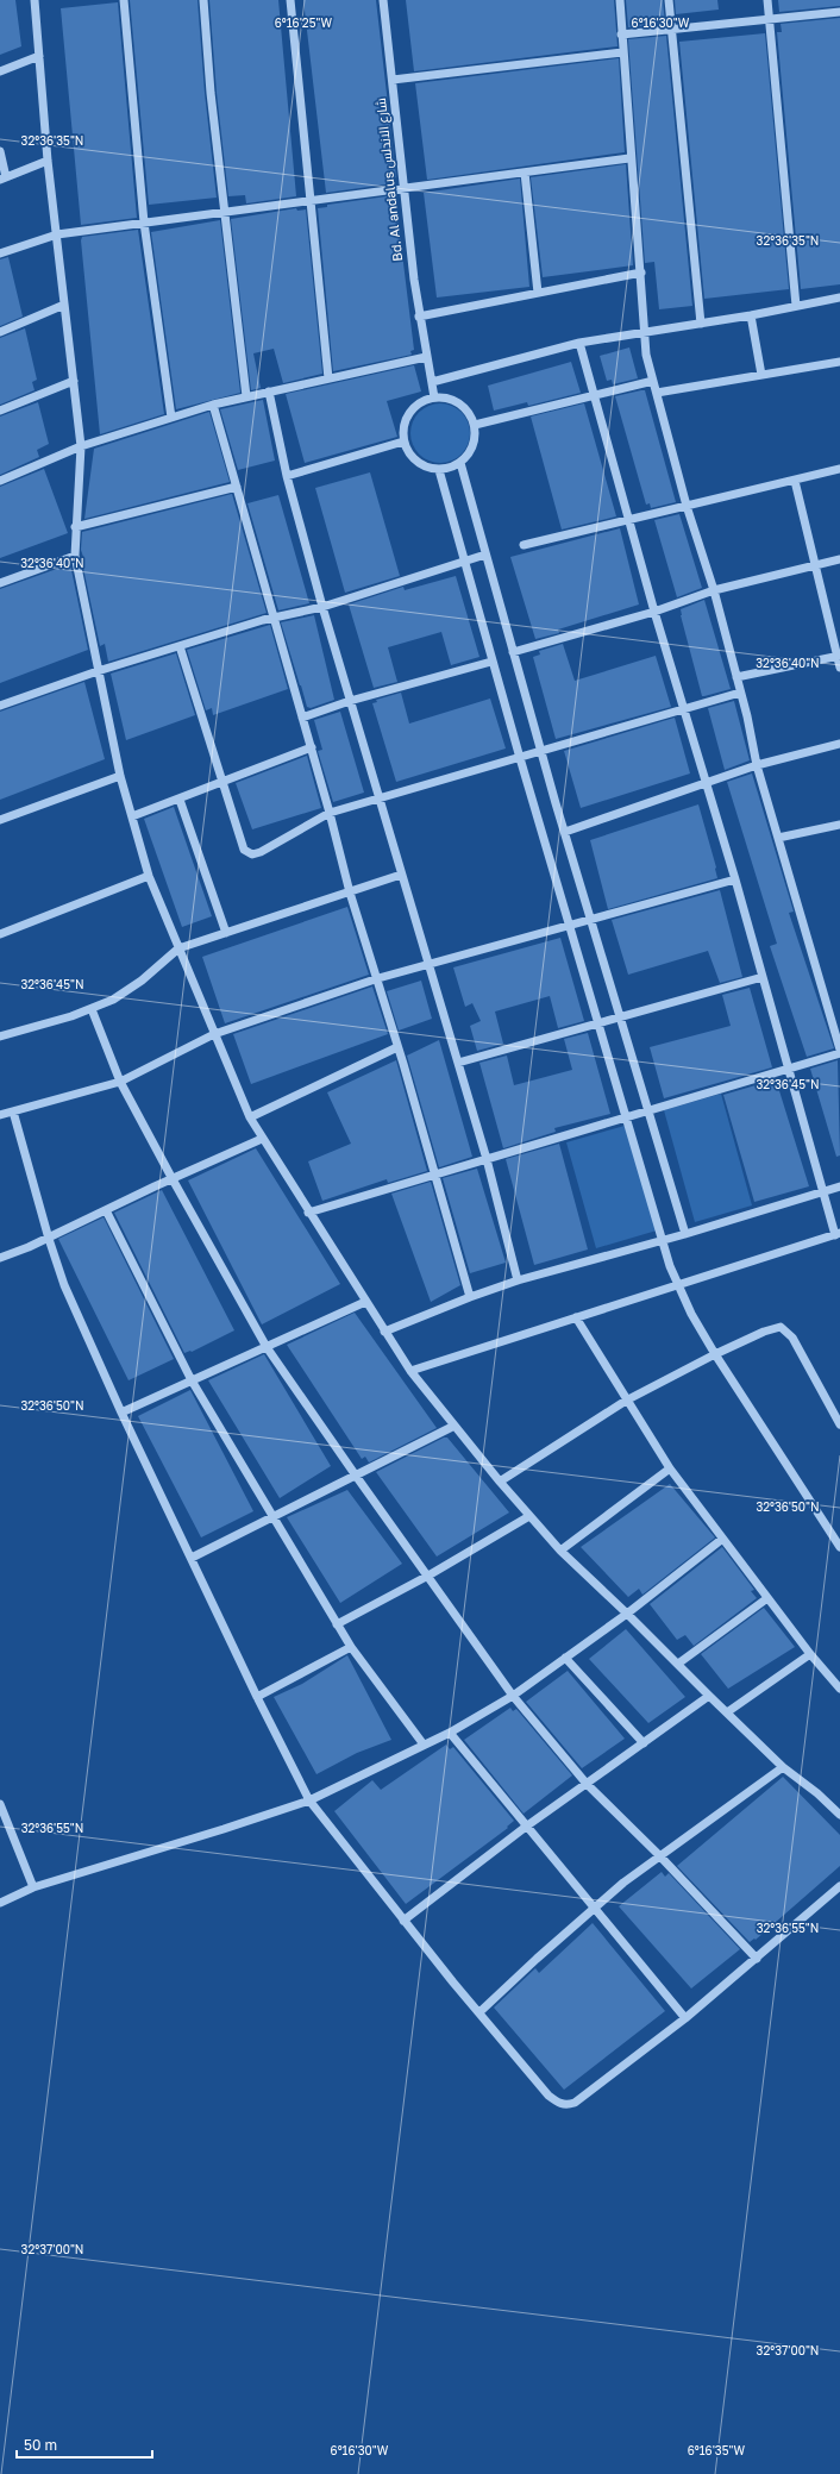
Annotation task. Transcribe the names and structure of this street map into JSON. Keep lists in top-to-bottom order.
{
  "streets": {
    "street": ["Bd. Al andalus شارع الاندلس"]
  },
  "scale_bar": "50 m",
  "coordinates": [
    "6°16'25\"W",
    "6°16'30\"W",
    "32°36'35\"N",
    "32°36'40\"N",
    "32°36'45\"N",
    "32°36'50\"N",
    "32°36'55\"N",
    "32°37'00\"N",
    "6°16'35\"W"
  ]
}
